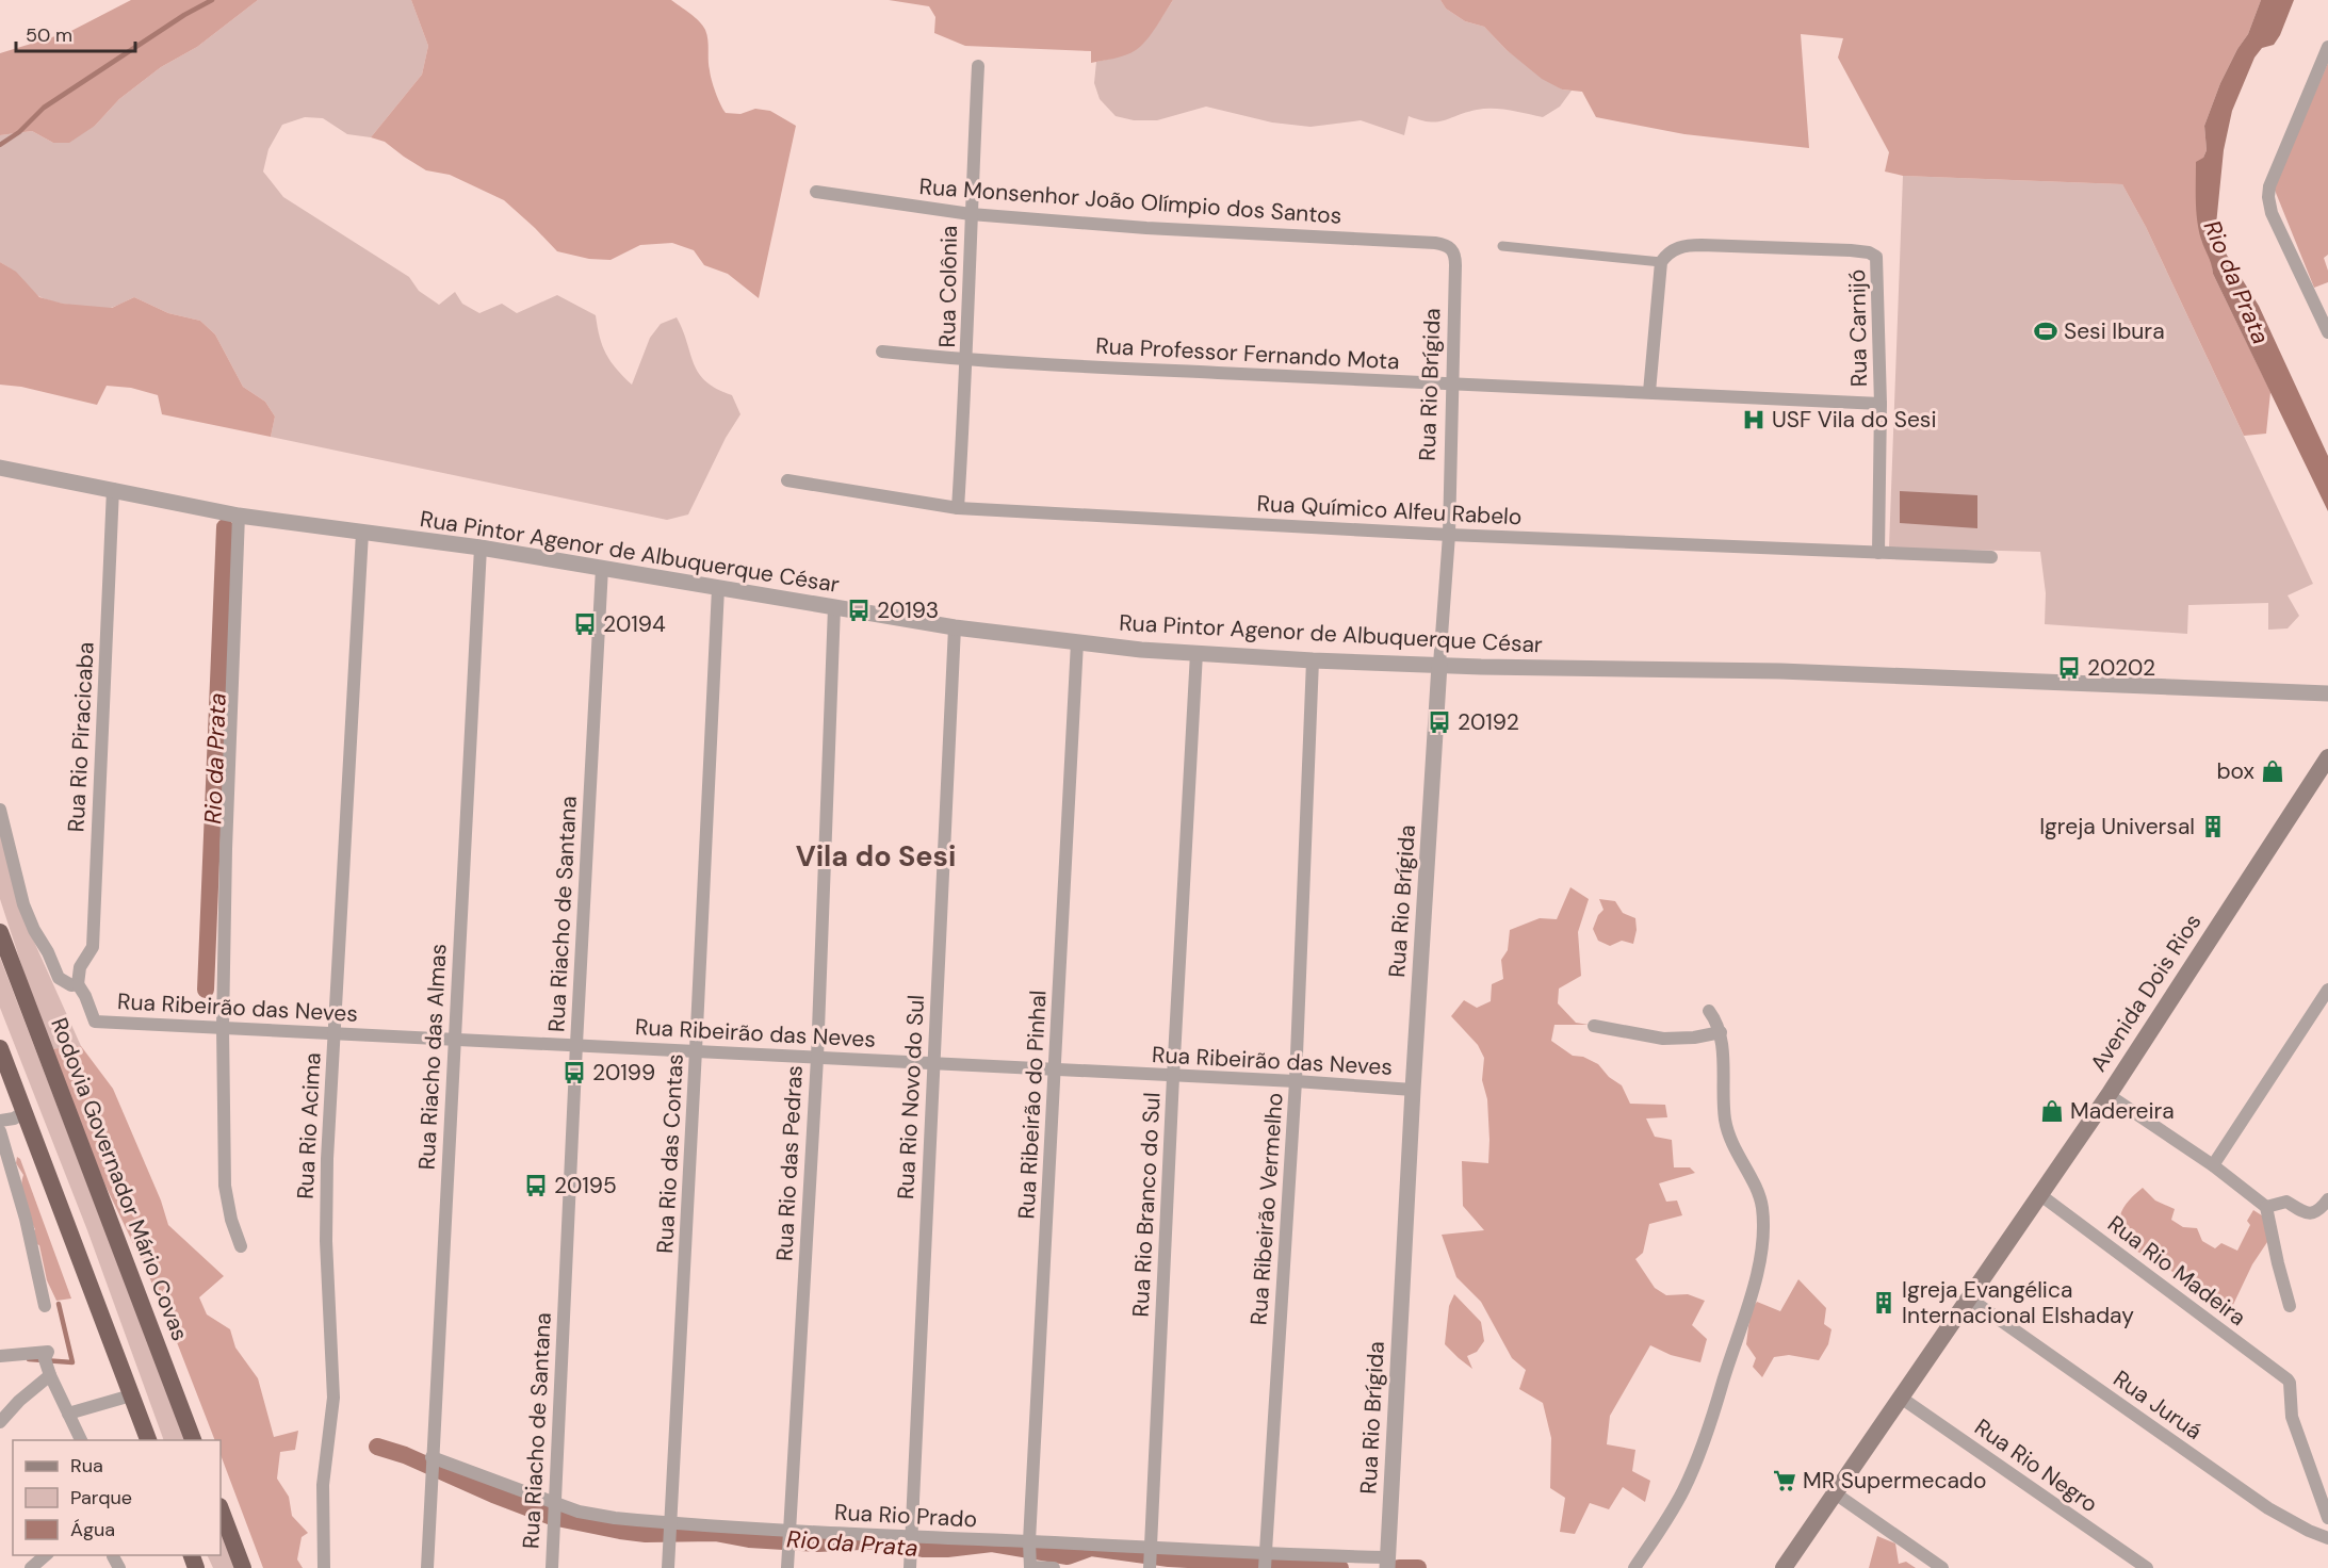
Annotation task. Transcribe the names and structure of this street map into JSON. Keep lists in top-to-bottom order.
{
  "streets": {
    "highway": ["Rodovia Governador Mário Covas"],
    "main road": ["Avenida Dois Rios"],
    "street": [
      "Rua Monsenhor João Olímpio dos Santos",
      "Rua Colônia",
      "Rua Carnijó",
      "Rua Professor Fernando Mota",
      "Rua Rio Brígida",
      "Rua Químico Alfeu Rabelo",
      "Rua Pintor Agenor de Albuquerque César",
      "Rua Rio Piracicaba",
      "Rua Riacho de Santana",
      "Rua Ribeirão das Neves",
      "Rua Riacho das Almas",
      "Rua Rio Novo do Sul",
      "Rua Ribeirão do Pinhal",
      "Rua Rio Acima",
      "Rua Rio das Contas",
      "Rua Rio das Pedras",
      "Rua Rio Branco do Sul",
      "Rua Ribeirão Vermelho",
      "Rua Rio Madeira",
      "Rua Juruá",
      "Rua Rio Negro",
      "Rua Rio Prado"
    ]
  },
  "crossings": [
    ["Rua Monsenhor João Olímpio dos Santos", "Rua Colônia"],
    ["Rua Monsenhor João Olímpio dos Santos", "Rua Rio Brígida"],
    ["Rua Colônia", "Rua Professor Fernando Mota"],
    ["Rua Colônia", "Rua Químico Alfeu Rabelo"],
    ["Rua Carnijó", "Rua Professor Fernando Mota"],
    ["Rua Carnijó", "Rua Químico Alfeu Rabelo"],
    ["Rua Professor Fernando Mota", "Rua Rio Brígida"],
    ["Rua Rio Brígida", "Rua Químico Alfeu Rabelo"],
    ["Rua Rio Brígida", "Rua Pintor Agenor de Albuquerque César"],
    ["Rua Rio Brígida", "Rua Ribeirão das Neves"],
    ["Rua Rio Brígida", "Rua Rio Prado"],
    ["Rua Pintor Agenor de Albuquerque César", "Rua Rio Piracicaba"],
    ["Rua Pintor Agenor de Albuquerque César", "Rua Riacho de Santana"],
    ["Rua Pintor Agenor de Albuquerque César", "Rua Riacho das Almas"],
    ["Rua Pintor Agenor de Albuquerque César", "Rua Rio Novo do Sul"],
    ["Rua Pintor Agenor de Albuquerque César", "Rua Ribeirão do Pinhal"],
    ["Rua Pintor Agenor de Albuquerque César", "Rua Rio Acima"],
    ["Rua Pintor Agenor de Albuquerque César", "Rua Rio das Contas"],
    ["Rua Pintor Agenor de Albuquerque César", "Rua Rio das Pedras"],
    ["Rua Pintor Agenor de Albuquerque César", "Rua Rio Branco do Sul"],
    ["Rua Pintor Agenor de Albuquerque César", "Rua Ribeirão Vermelho"],
    ["Rua Rio Piracicaba", "Rua Ribeirão das Neves"],
    ["Rua Riacho de Santana", "Rua Ribeirão das Neves"],
    ["Rua Riacho de Santana", "Rua Rio Prado"],
    ["Avenida Dois Rios", "Rua Rio Madeira"],
    ["Avenida Dois Rios", "Rua Juruá"],
    ["Avenida Dois Rios", "Rua Rio Negro"],
    ["Rua Ribeirão das Neves", "Rua Riacho das Almas"],
    ["Rua Ribeirão das Neves", "Rua Rio Novo do Sul"],
    ["Rua Ribeirão das Neves", "Rua Ribeirão do Pinhal"],
    ["Rua Ribeirão das Neves", "Rua Rio Acima"],
    ["Rua Ribeirão das Neves", "Rua Rio das Contas"],
    ["Rua Ribeirão das Neves", "Rua Rio das Pedras"],
    ["Rua Ribeirão das Neves", "Rua Rio Branco do Sul"],
    ["Rua Ribeirão das Neves", "Rua Ribeirão Vermelho"],
    ["Rua Riacho das Almas", "Rua Rio Prado"],
    ["Rua Rio Novo do Sul", "Rua Rio Prado"],
    ["Rua Ribeirão do Pinhal", "Rua Rio Prado"],
    ["Rua Rio das Contas", "Rua Rio Prado"],
    ["Rua Rio das Pedras", "Rua Rio Prado"],
    ["Rua Rio Branco do Sul", "Rua Rio Prado"],
    ["Rua Ribeirão Vermelho", "Rua Rio Prado"]
  ],
  "districts": ["Vila do Sesi"],
  "water": ["Rio da Prata"],
  "places": {
    "sports": ["Sesi Ibura"],
    "hospital": ["USF Vila do Sesi"],
    "bus stop": [
      "20193",
      "20194",
      "20202",
      "20192",
      "20199",
      "20195"
    ],
    "shop": ["box", "Madereira"],
    "building": ["Igreja Universal", "Igreja Evangélica Internacional Elshaday"],
    "supermarket": ["MR Supermecado"]
  },
  "legend": ["Rua", "Parque", "Água"],
  "scale_bar": "50 m"
}
